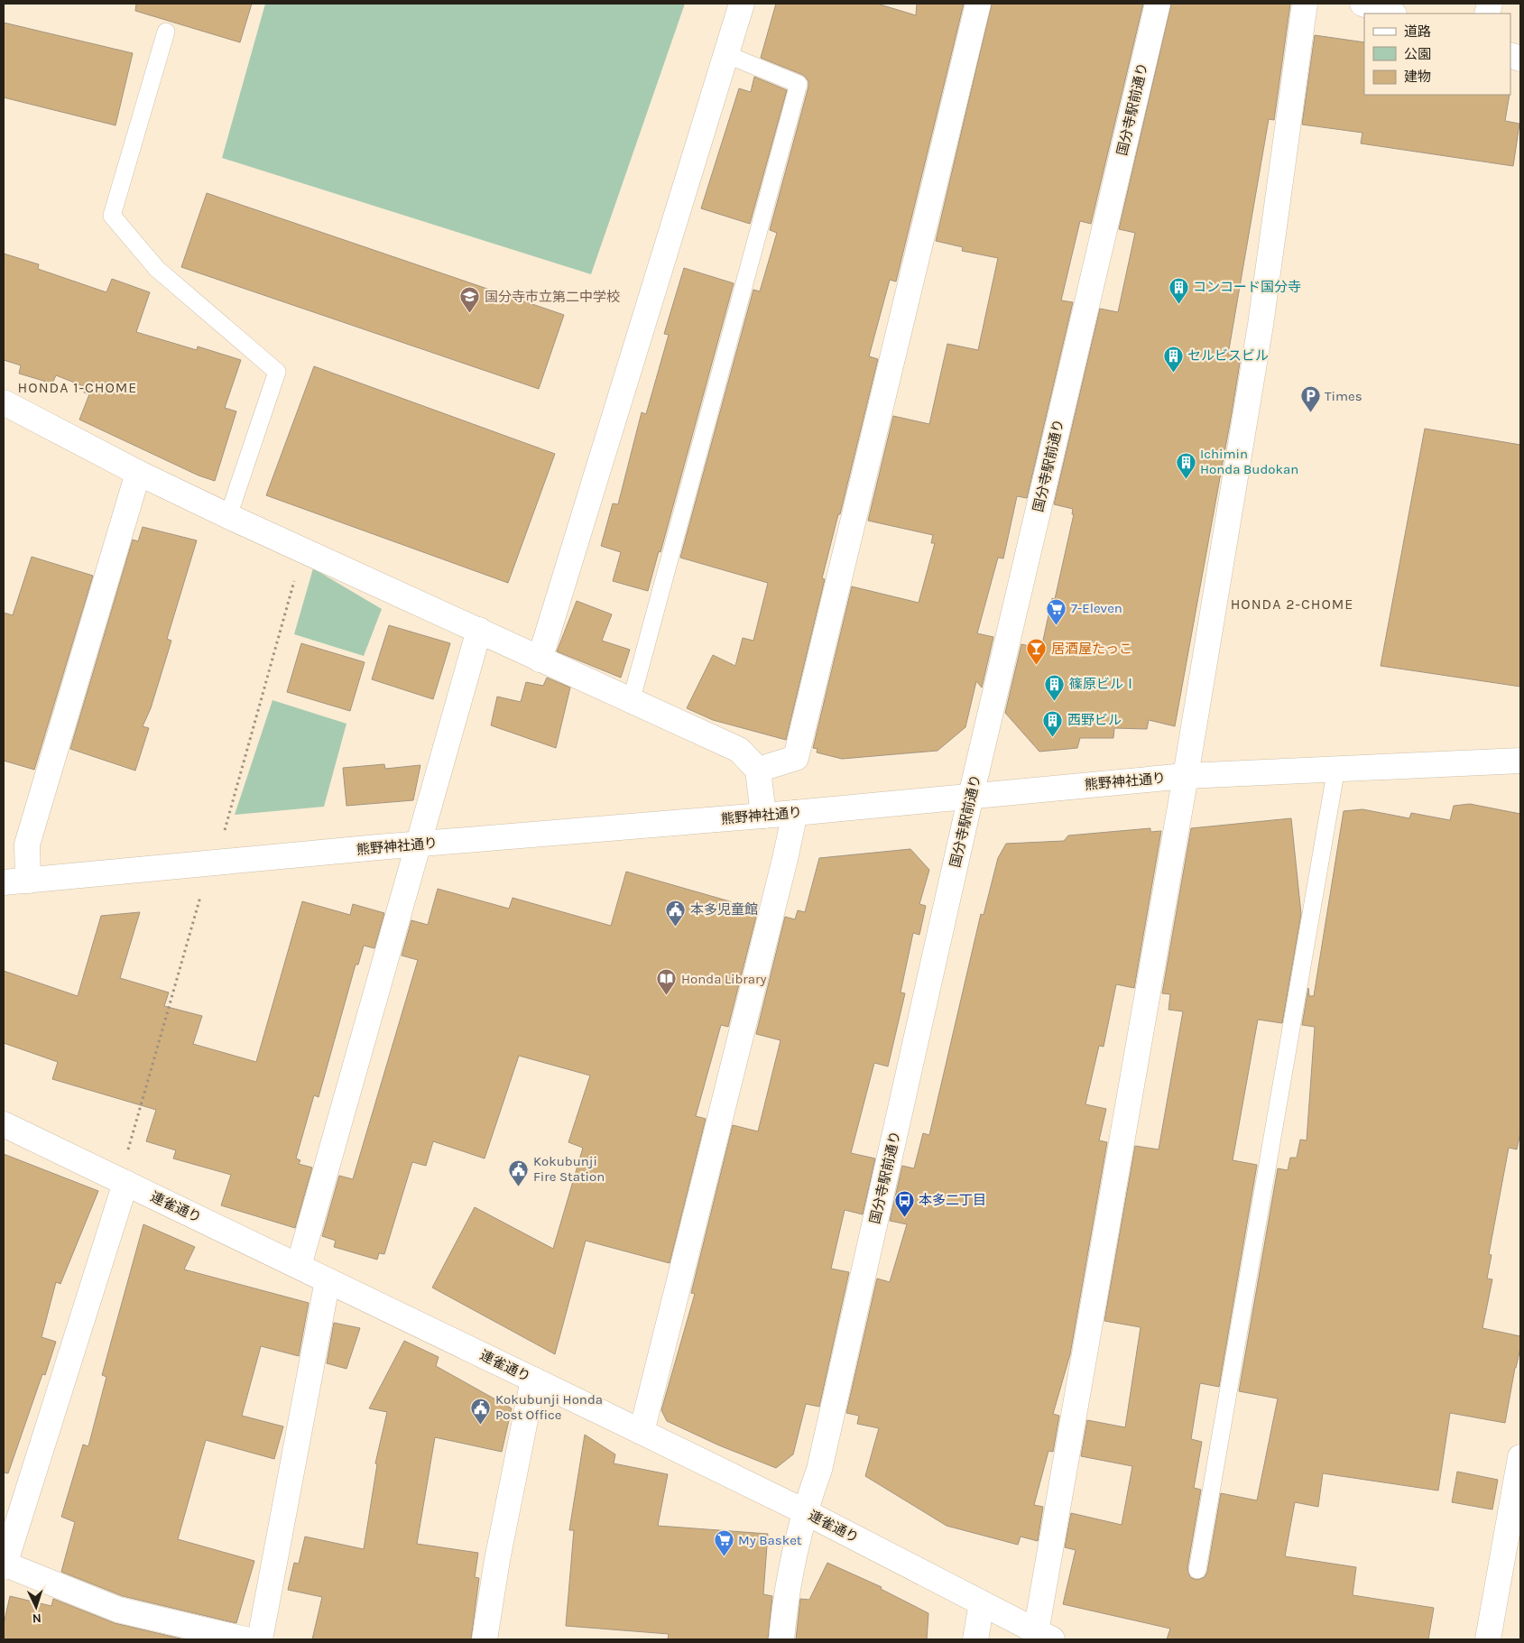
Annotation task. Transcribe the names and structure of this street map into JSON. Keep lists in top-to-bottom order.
{
  "streets": {
    "street": ["国分寺駅前通り", "熊野神社通り", "連雀通り"]
  },
  "crossings": [
    ["国分寺駅前通り", "熊野神社通り"],
    ["国分寺駅前通り", "連雀通り"]
  ],
  "districts": ["HONDA 1-CHOME", "HONDA 2-CHOME"],
  "places": {
    "building": [
      "コンコード国分寺",
      "セルビスビル",
      "Ichimin Honda Budokan",
      "篠原ビルⅠ",
      "西野ビル"
    ],
    "school or university": ["国分寺市立第二中学校"],
    "parking": ["Times"],
    "supermarket": ["7-Eleven", "My Basket"],
    "bar": ["居酒屋たっこ"],
    "public building": ["本多児童館", "Kokubunji Fire Station", "Kokubunji Honda Post Office"],
    "library": ["Honda Library"],
    "bus stop": ["本多二丁目"]
  },
  "legend": ["道路", "公園", "建物"],
  "north": "bottom"
}
